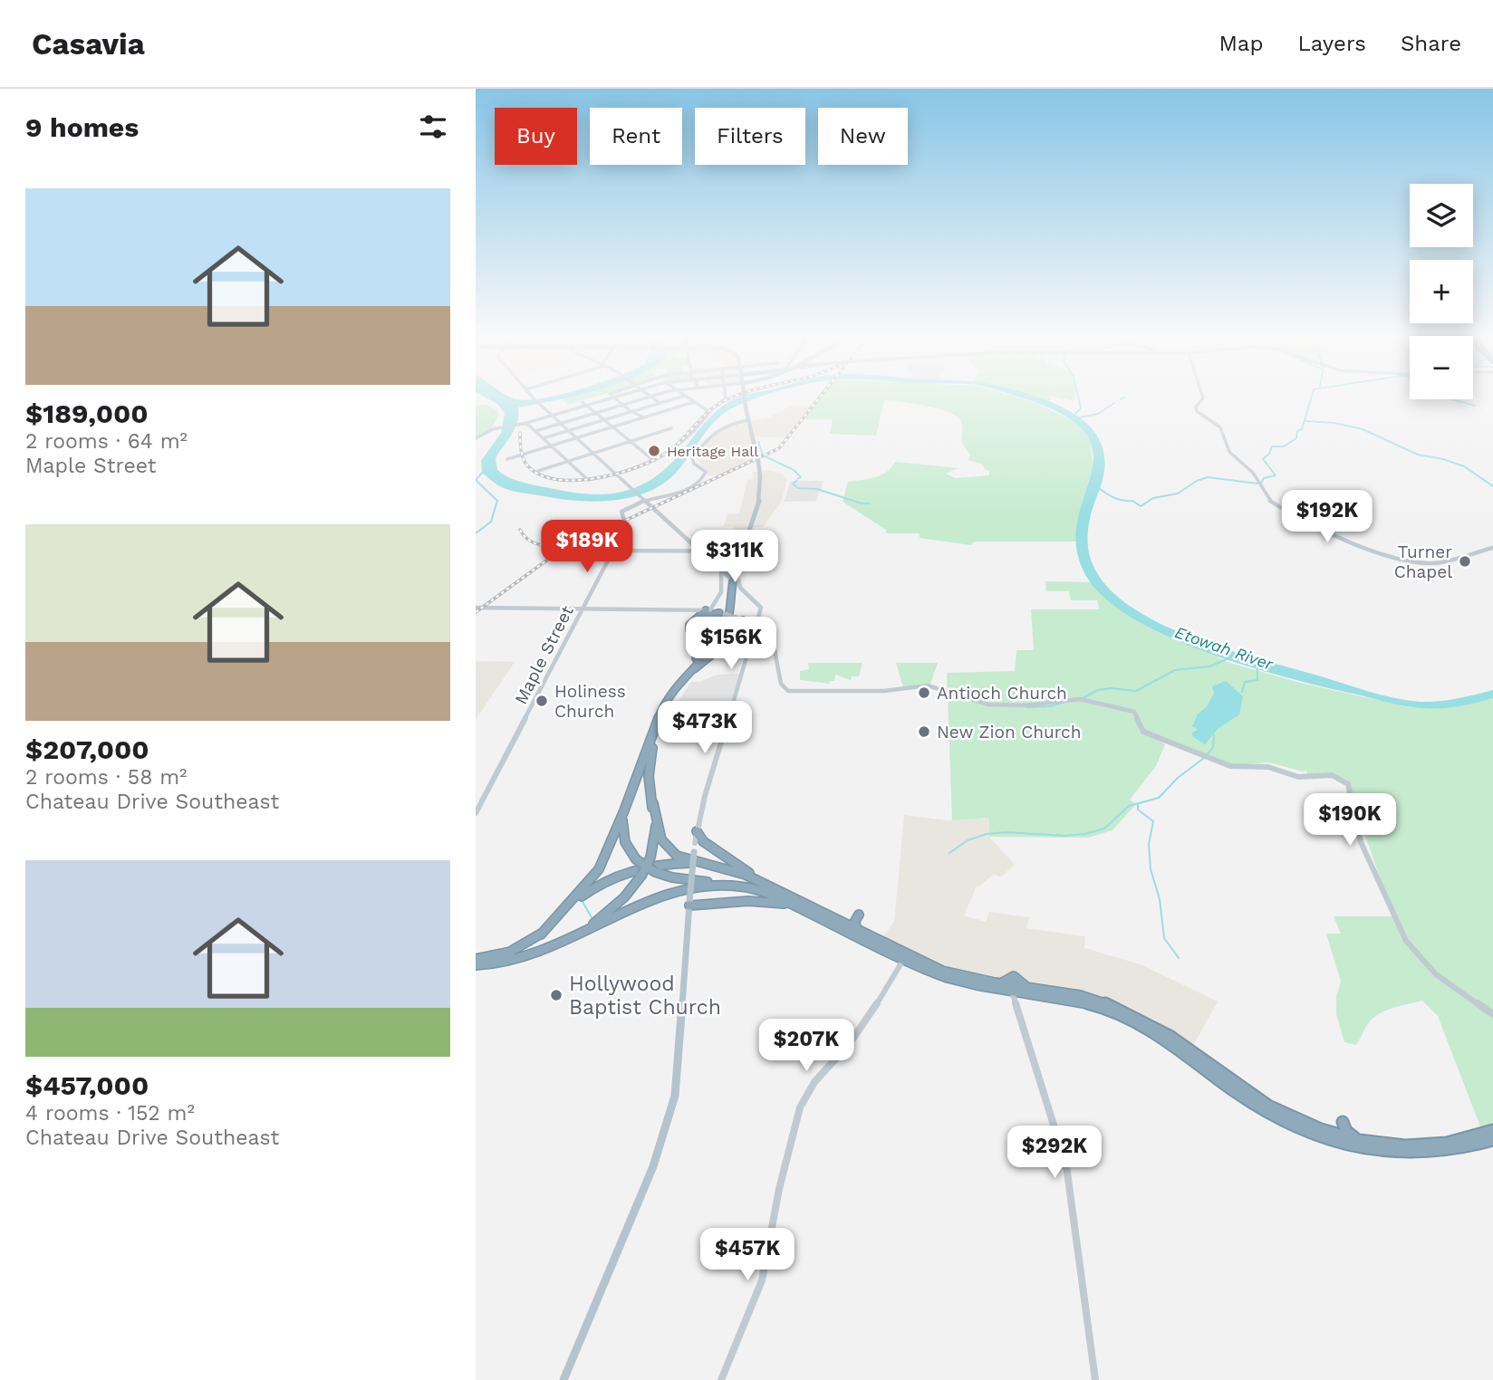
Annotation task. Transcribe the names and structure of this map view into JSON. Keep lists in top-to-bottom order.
{
  "streets": {
    "street": ["Maple Street"]
  },
  "water": ["Etowah River"],
  "places": [
    "Heritage Hall",
    "Turner Chapel",
    "Antioch Church",
    "Holiness Church",
    "New Zion Church",
    "Hollywood Baptist Church"
  ],
  "page": {
    "header": "Casavia",
    "nav": ["Map", "Layers", "Share"],
    "heading": "9 homes",
    "chip": [
      "Buy",
      "Rent",
      "Filters",
      "New"
    ],
    "list": [
      {
        "name": "$189,000",
        "note": "2 rooms · 64 m² · Maple Street"
      },
      {
        "name": "$207,000",
        "note": "2 rooms · 58 m² · Chateau Drive Southeast"
      },
      {
        "name": "$457,000",
        "note": "4 rooms · 152 m² · Chateau Drive Southeast"
      }
    ],
    "map_buttons": ["+", "−"],
    "price": [
      "$192K",
      "$189K",
      "$311K",
      "$156K",
      "$473K",
      "$190K",
      "$207K",
      "$292K",
      "$457K"
    ]
  }
}
